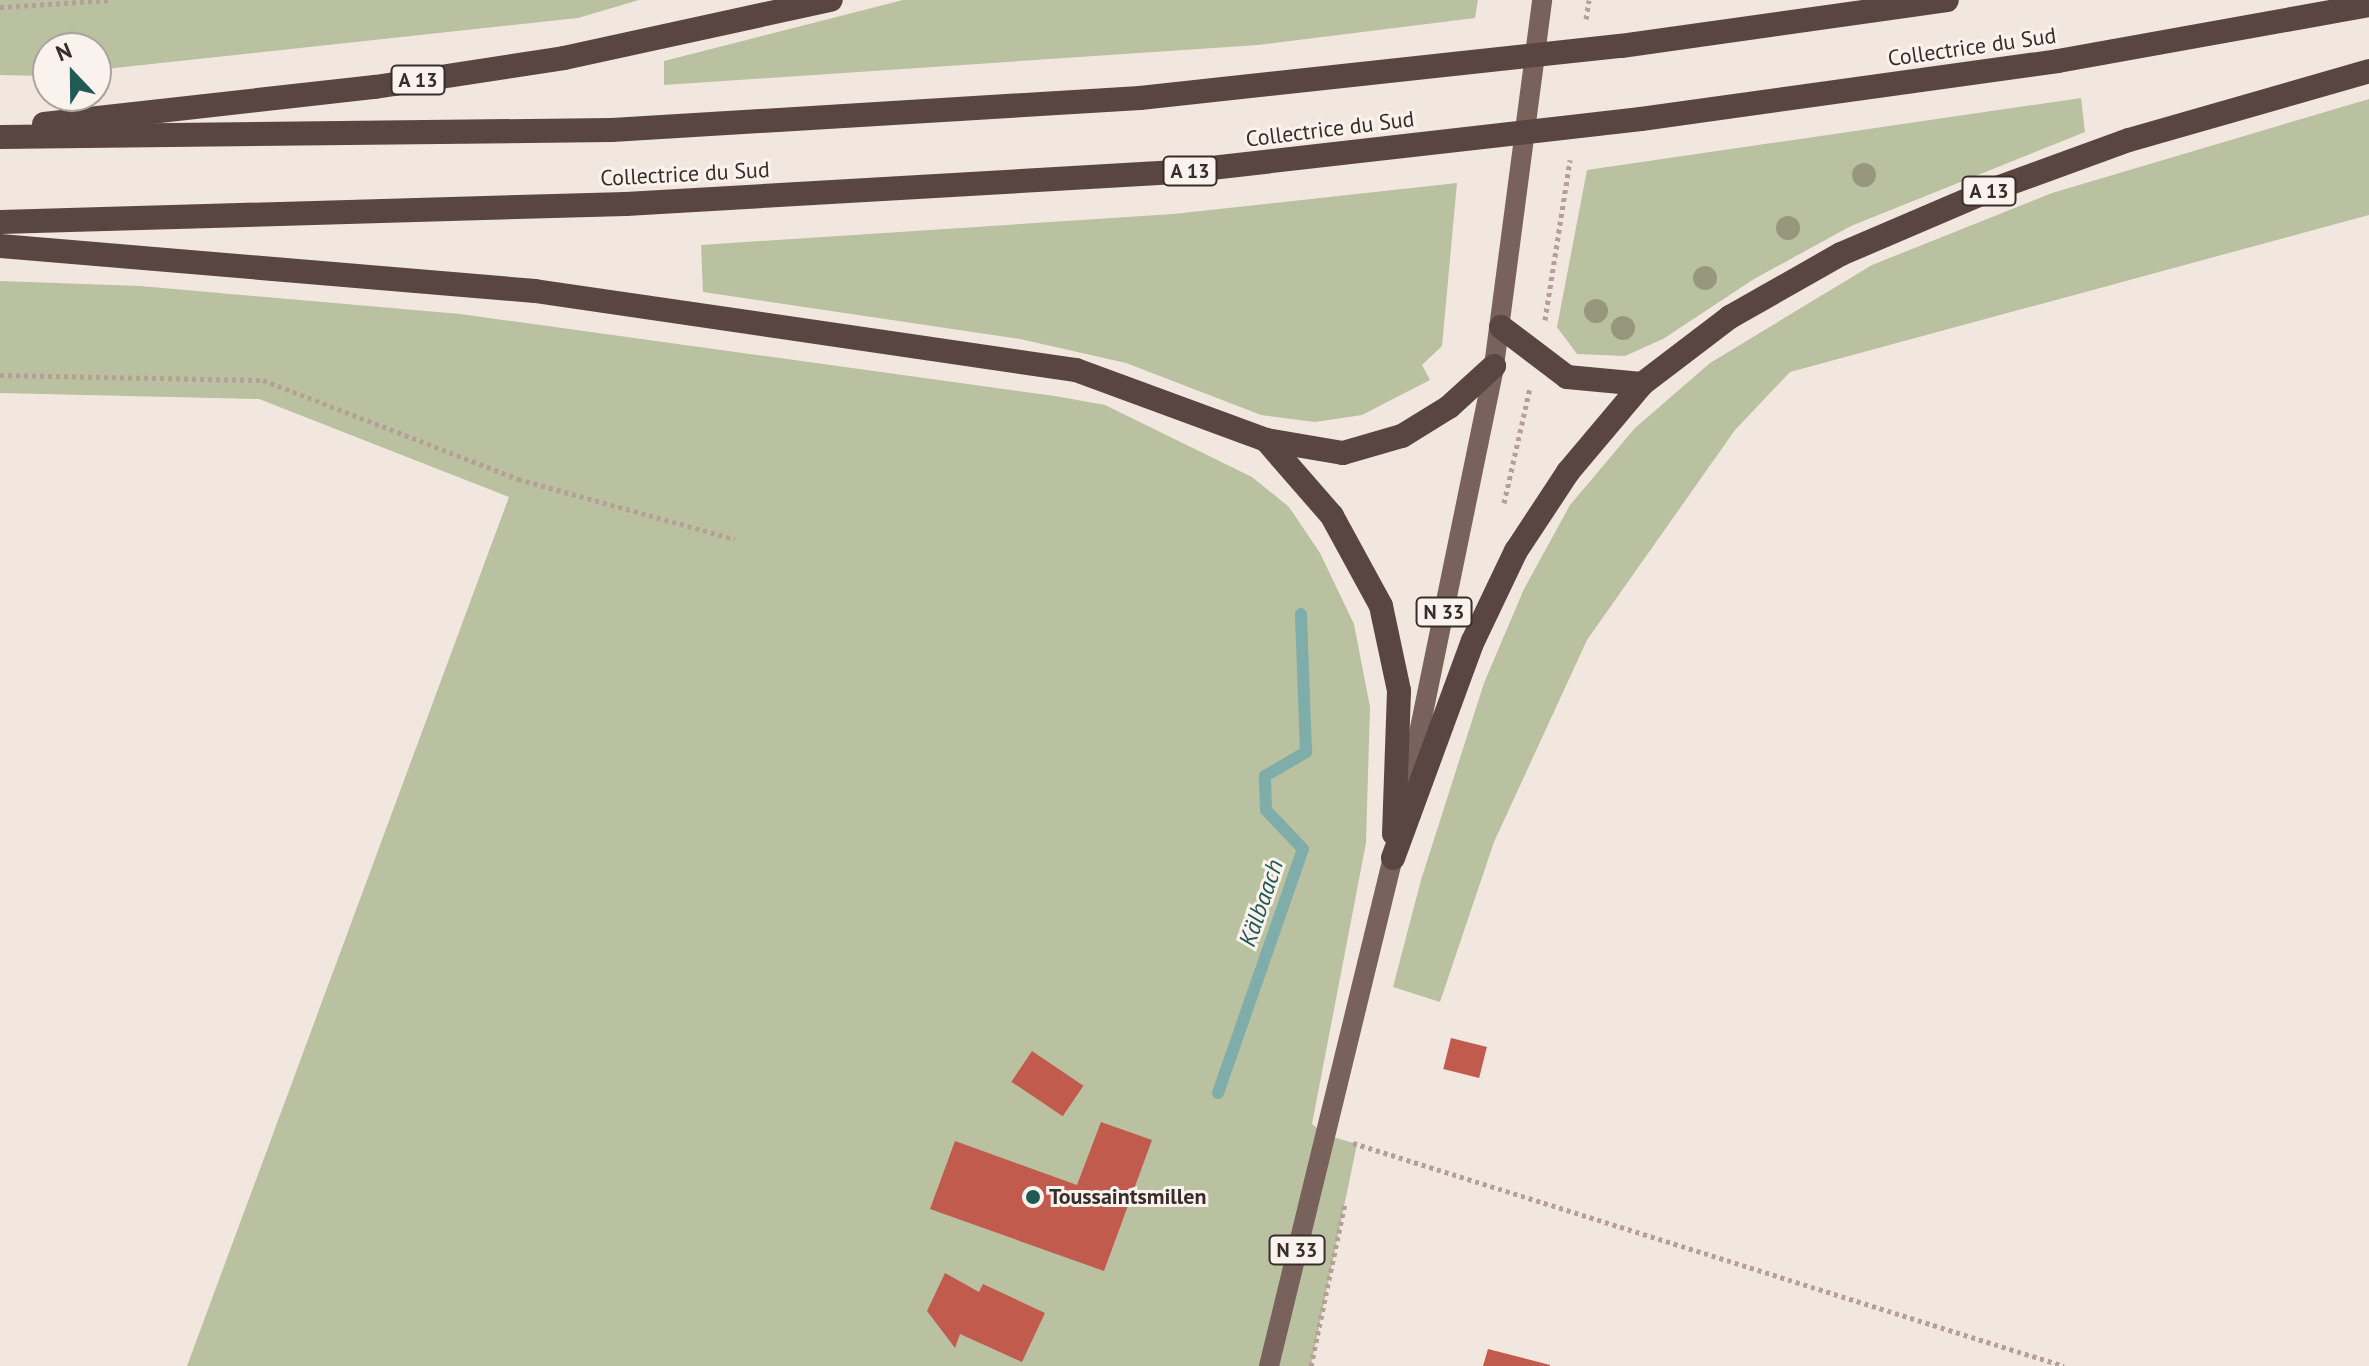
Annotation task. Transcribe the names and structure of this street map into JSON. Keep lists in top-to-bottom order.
{
  "streets": {
    "highway": ["Collectrice du Sud", "A 13"],
    "main road": ["N 33"]
  },
  "crossings": [
    ["A 13", "N 33"]
  ],
  "water": ["Kälbaach"],
  "places": ["Toussaintsmillen"],
  "north": "top"
}
